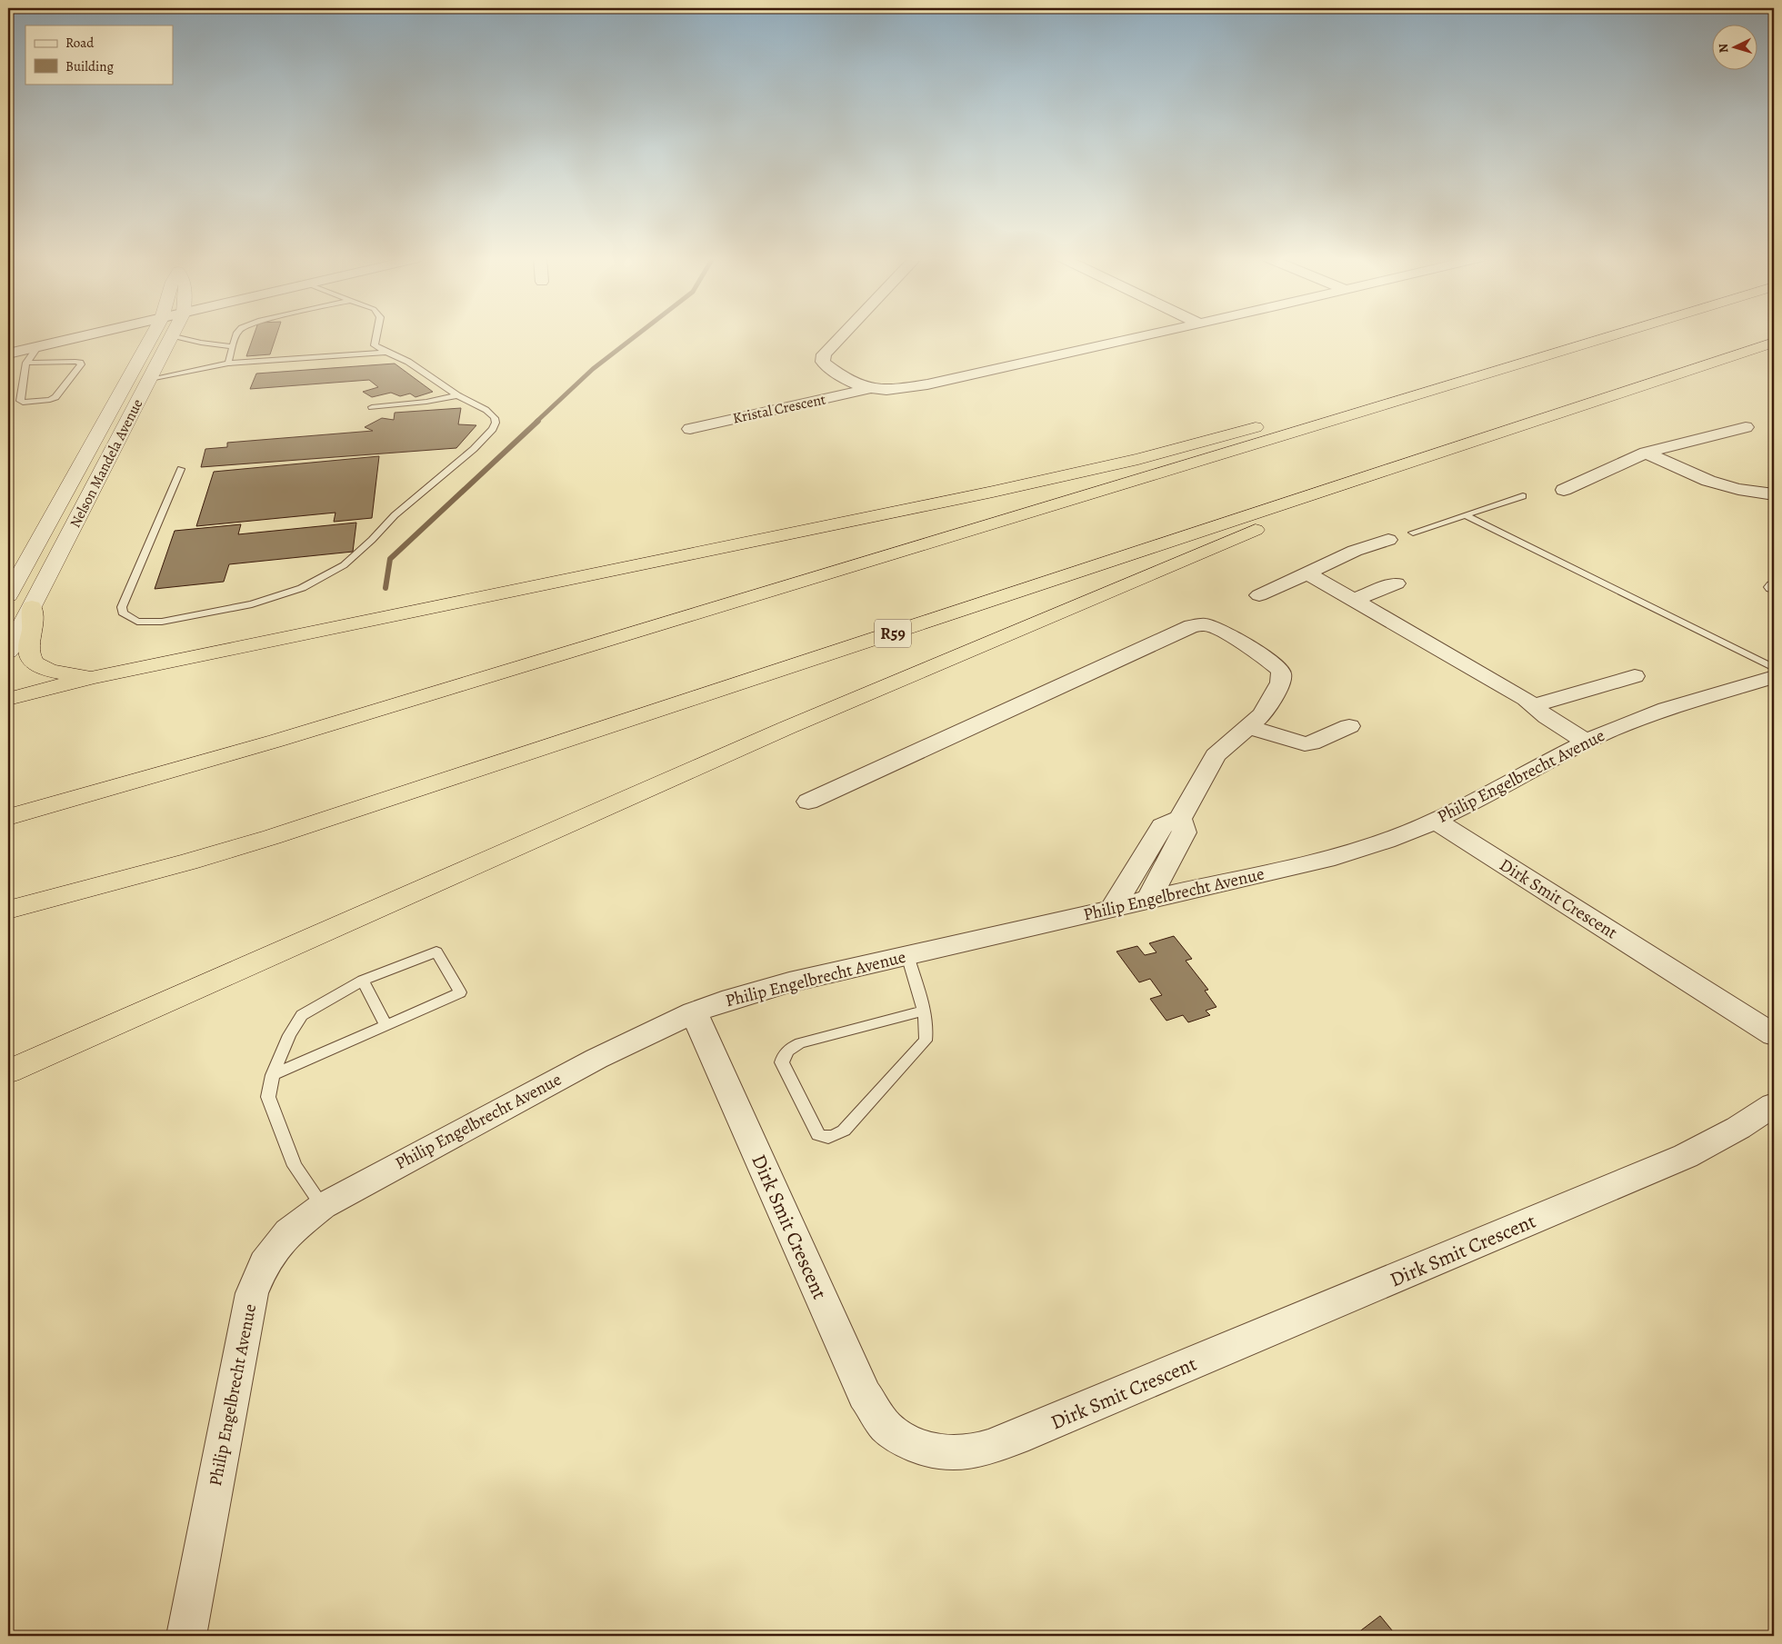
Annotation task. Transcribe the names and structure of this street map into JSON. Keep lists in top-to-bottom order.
{
  "streets": {
    "highway": ["R59"],
    "street": [
      "Kristal Crescent",
      "Nelson Mandela Avenue",
      "Philip Engelbrecht Avenue",
      "Dirk Smit Crescent"
    ]
  },
  "crossings": [
    ["Philip Engelbrecht Avenue", "Dirk Smit Crescent"]
  ],
  "legend": ["Road", "Building"],
  "north": "left"
}
